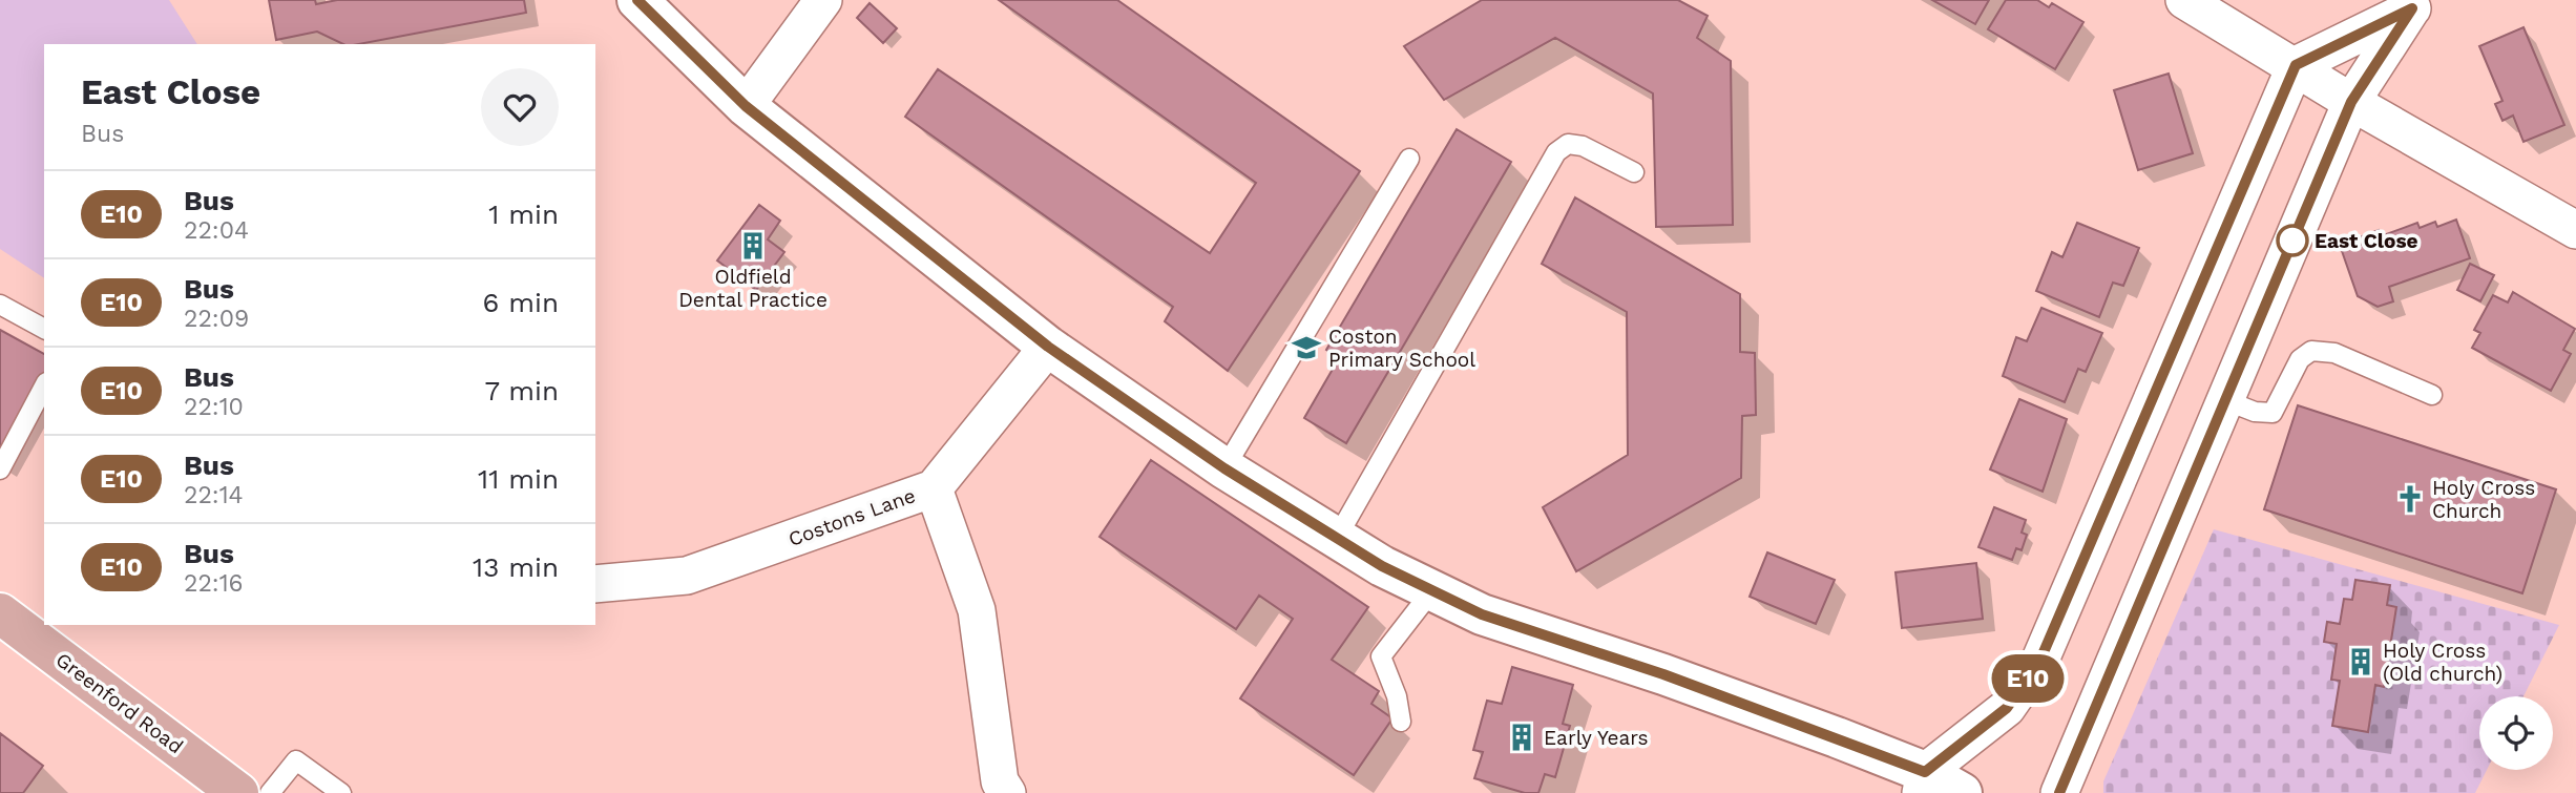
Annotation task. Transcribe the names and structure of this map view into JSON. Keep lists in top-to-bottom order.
{
  "streets": {
    "main road": ["Greenford Road"],
    "street": ["Costons Lane"]
  },
  "places": {
    "other": ["East Close"],
    "building": ["Oldfield Dental Practice", "Holy Cross (Old church)", "Early Years"],
    "school or university": ["Coston Primary School"],
    "church": ["Holy Cross Church"]
  },
  "lines": ["bus line E10"],
  "page": {
    "on_map": "E10",
    "heading": ["East Close", "Bus"],
    "list": [
      {
        "mark": "E10",
        "name": "Bus",
        "note": "22:04",
        "value": "1 min"
      },
      {
        "mark": "E10",
        "name": "Bus",
        "note": "22:09",
        "value": "6 min"
      },
      {
        "mark": "E10",
        "name": "Bus",
        "note": "22:10",
        "value": "7 min"
      },
      {
        "mark": "E10",
        "name": "Bus",
        "note": "22:14",
        "value": "11 min"
      },
      {
        "mark": "E10",
        "name": "Bus",
        "note": "22:16",
        "value": "13 min"
      }
    ]
  }
}
